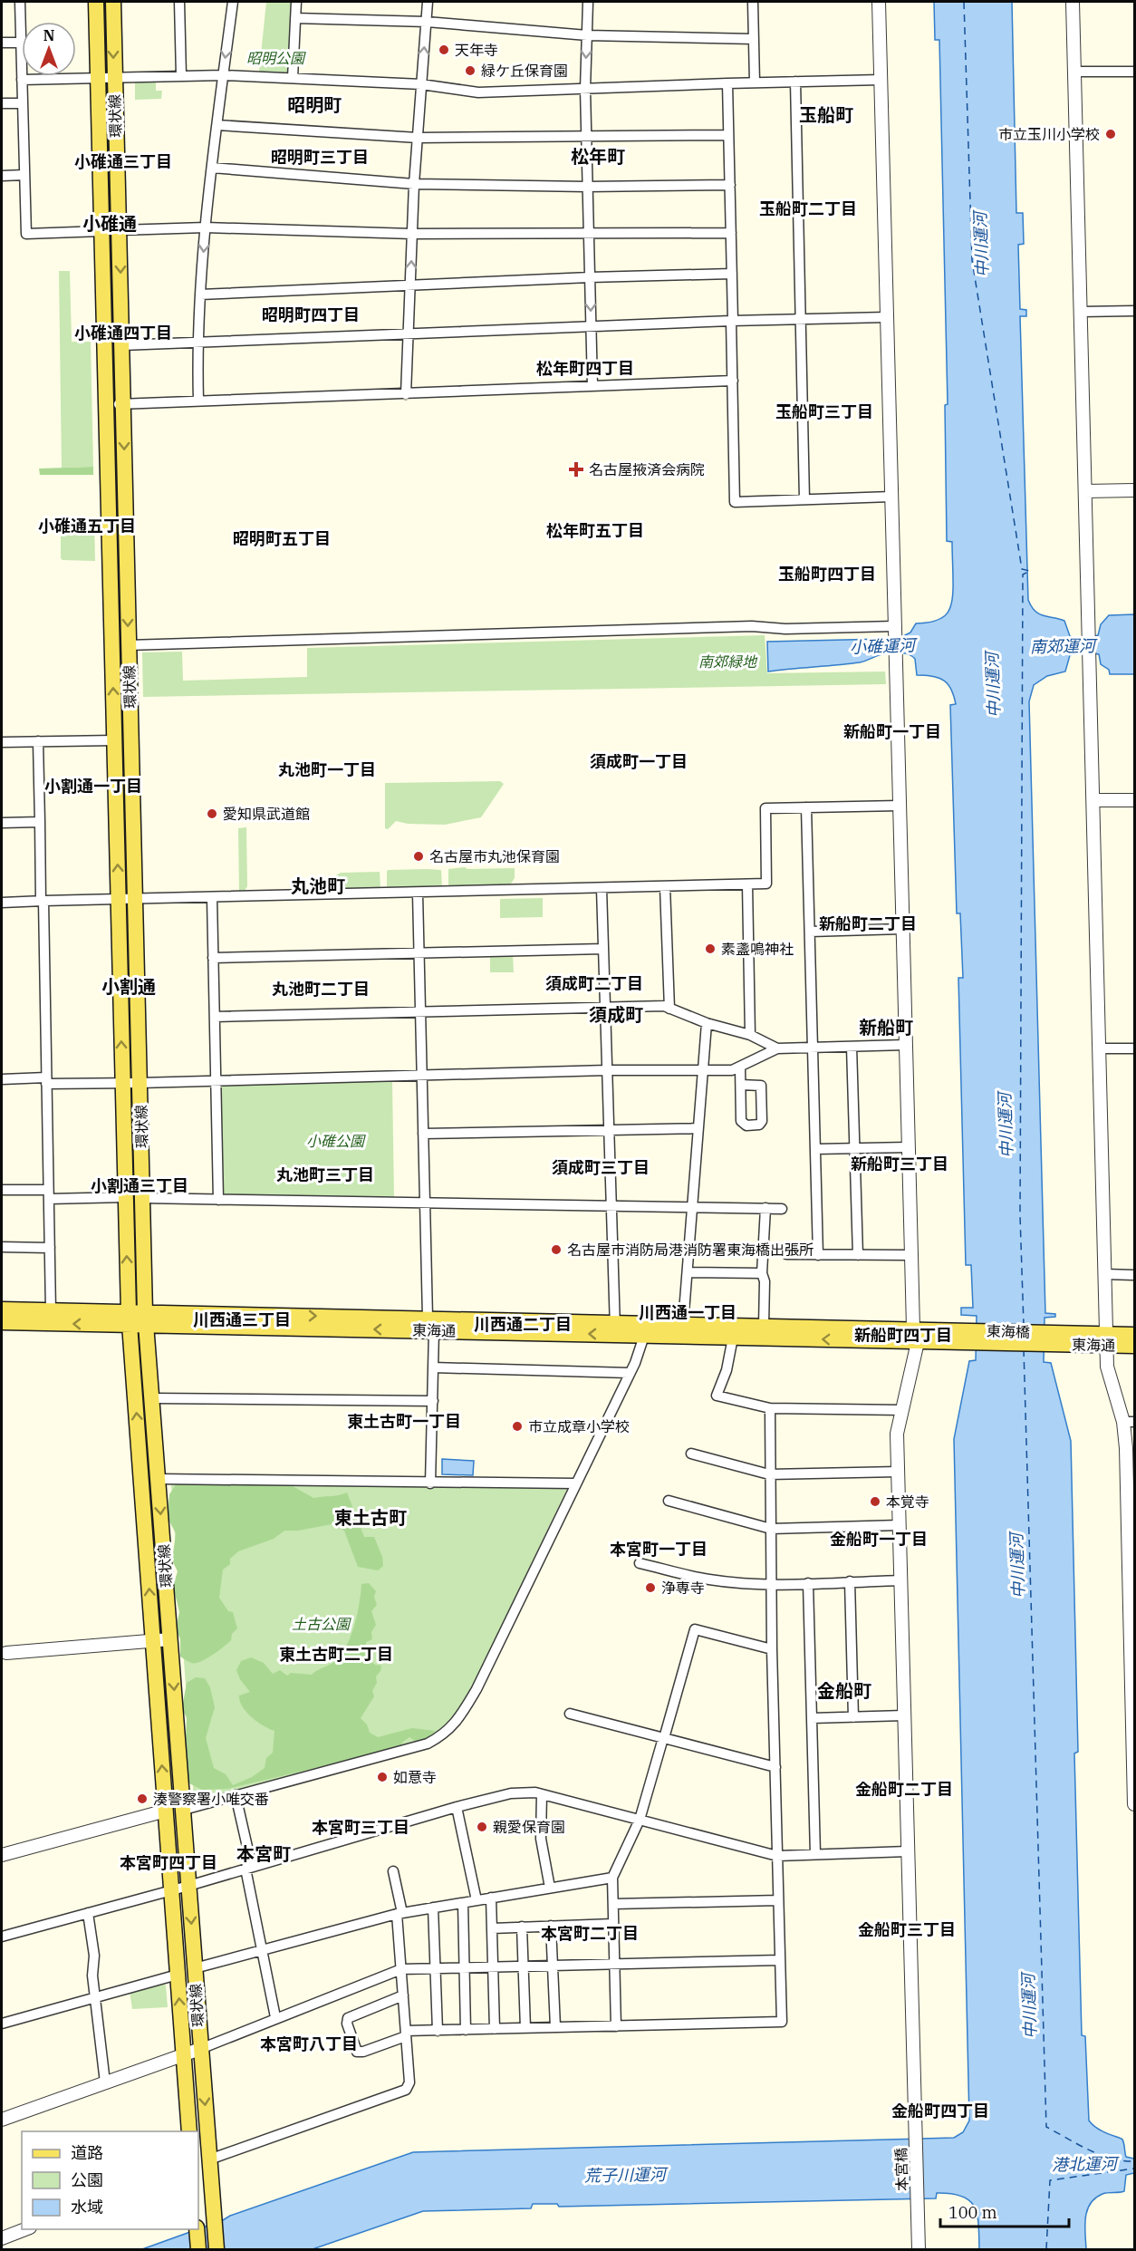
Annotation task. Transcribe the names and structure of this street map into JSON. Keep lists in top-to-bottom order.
{
  "streets": {
    "main road": ["環状線", "東海通", "東海橋"],
    "street": ["本宮橋"]
  },
  "crossings": [
    ["環状線", "東海通"],
    ["東海通", "東海橋"],
    ["東海通", "本宮橋"],
    ["東海橋", "本宮橋"]
  ],
  "districts": [
    "昭明町",
    "玉船町",
    "松年町",
    "昭明町三丁目",
    "小碓通三丁目",
    "玉船町二丁目",
    "小碓通",
    "昭明町四丁目",
    "小碓通四丁目",
    "松年町四丁目",
    "玉船町三丁目",
    "小碓通五丁目",
    "松年町五丁目",
    "昭明町五丁目",
    "玉船町四丁目",
    "新船町一丁目",
    "須成町一丁目",
    "丸池町一丁目",
    "小割通一丁目",
    "丸池町",
    "新船町二丁目",
    "須成町二丁目",
    "小割通",
    "丸池町二丁目",
    "須成町",
    "新船町",
    "新船町三丁目",
    "須成町三丁目",
    "丸池町三丁目",
    "小割通三丁目",
    "川西通一丁目",
    "川西通三丁目",
    "川西通二丁目",
    "新船町四丁目",
    "東土古町一丁目",
    "東土古町",
    "金船町一丁目",
    "本宮町一丁目",
    "東土古町二丁目",
    "金船町",
    "金船町二丁目",
    "本宮町三丁目",
    "本宮町",
    "本宮町四丁目",
    "金船町三丁目",
    "本宮町二丁目",
    "本宮町八丁目",
    "金船町四丁目"
  ],
  "water": [
    "中川運河",
    "小碓運河",
    "南郊運河",
    "港北運河",
    "荒子川運河"
  ],
  "parks": [
    "昭明公園",
    "南郊緑地",
    "小碓公園",
    "土古公園"
  ],
  "places": {
    "other": [
      "天年寺",
      "緑ケ丘保育園",
      "市立玉川小学校",
      "愛知県武道館",
      "名古屋市丸池保育園",
      "素盞鳴神社",
      "名古屋市消防局港消防署東海橋出張所",
      "市立成章小学校",
      "本覚寺",
      "浄専寺",
      "如意寺",
      "湊警察署小唯交番",
      "親愛保育園"
    ],
    "health": ["名古屋掖済会病院"]
  },
  "legend": ["道路", "公園", "水域"],
  "scale_bar": "100 m",
  "north": "top"
}
